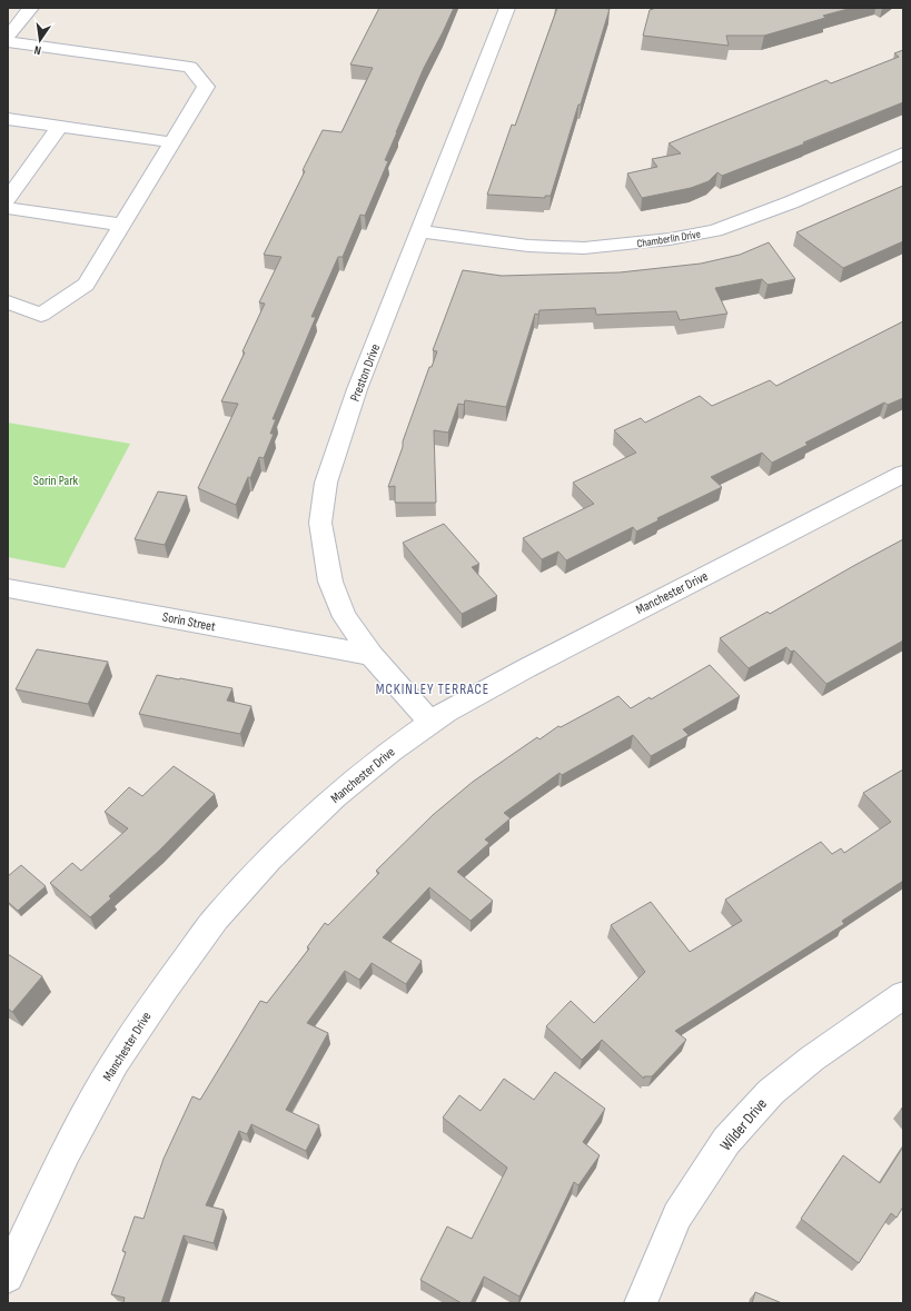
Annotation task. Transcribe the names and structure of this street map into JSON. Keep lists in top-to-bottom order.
{
  "streets": {
    "street": [
      "Chamberlin Drive",
      "Preston Drive",
      "Manchester Drive",
      "Sorin Street",
      "Wilder Drive"
    ]
  },
  "crossings": [
    ["Chamberlin Drive", "Preston Drive"],
    ["Preston Drive", "Manchester Drive"],
    ["Preston Drive", "Sorin Street"]
  ],
  "districts": ["MCKINLEY TERRACE"],
  "parks": ["Sorin Park"],
  "north": "bottom"
}
